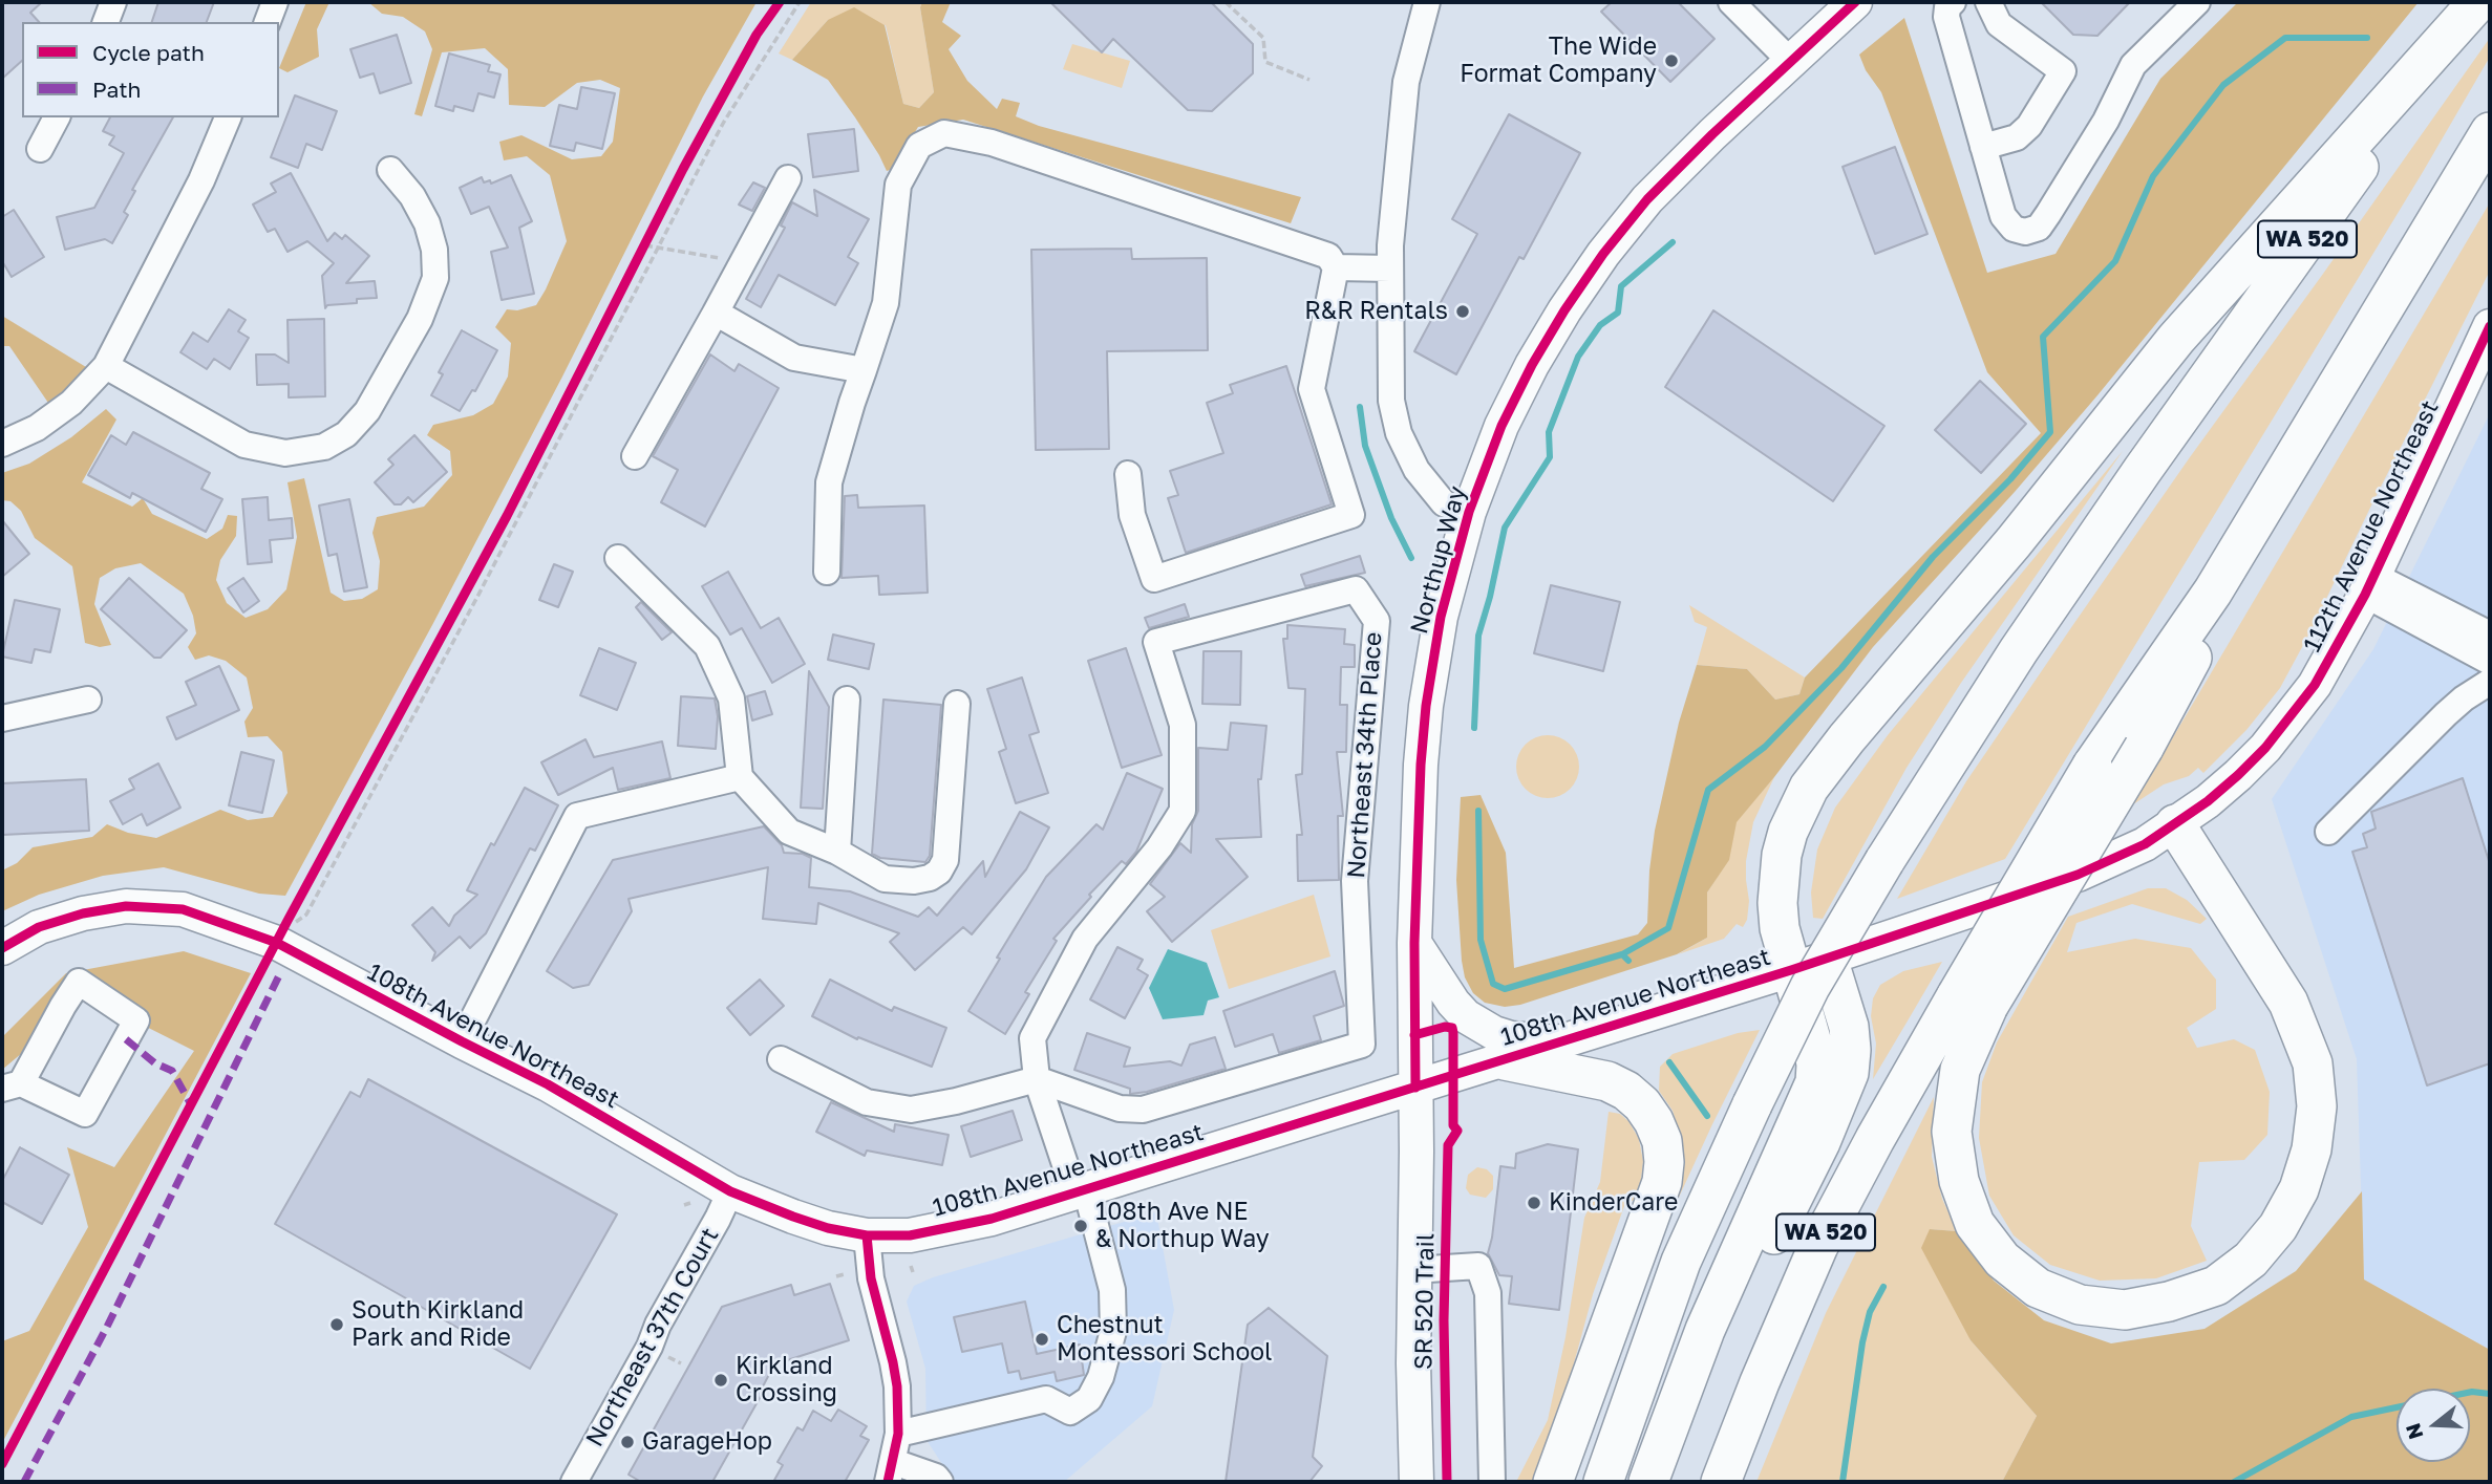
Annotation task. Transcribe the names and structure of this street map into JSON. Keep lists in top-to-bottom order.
{
  "streets": {
    "highway": ["WA 520"],
    "main road": ["112th Avenue Northeast", "Northup Way", "108th Avenue Northeast"],
    "street": ["Northeast 34th Place", "Northeast 37th Court"],
    "cycle path": ["SR 520 Trail"]
  },
  "crossings": [
    ["112th Avenue Northeast", "108th Avenue Northeast"],
    ["Northup Way", "108th Avenue Northeast"],
    ["108th Avenue Northeast", "Northeast 37th Court"]
  ],
  "places": [
    "The Wide Format Company",
    "R&R Rentals",
    "KinderCare",
    "108th Ave NE & Northup Way",
    "South Kirkland Park and Ride",
    "Chestnut Montessori School",
    "Kirkland Crossing",
    "GarageHop"
  ],
  "legend": ["Cycle path", "Path"],
  "north": "left"
}
